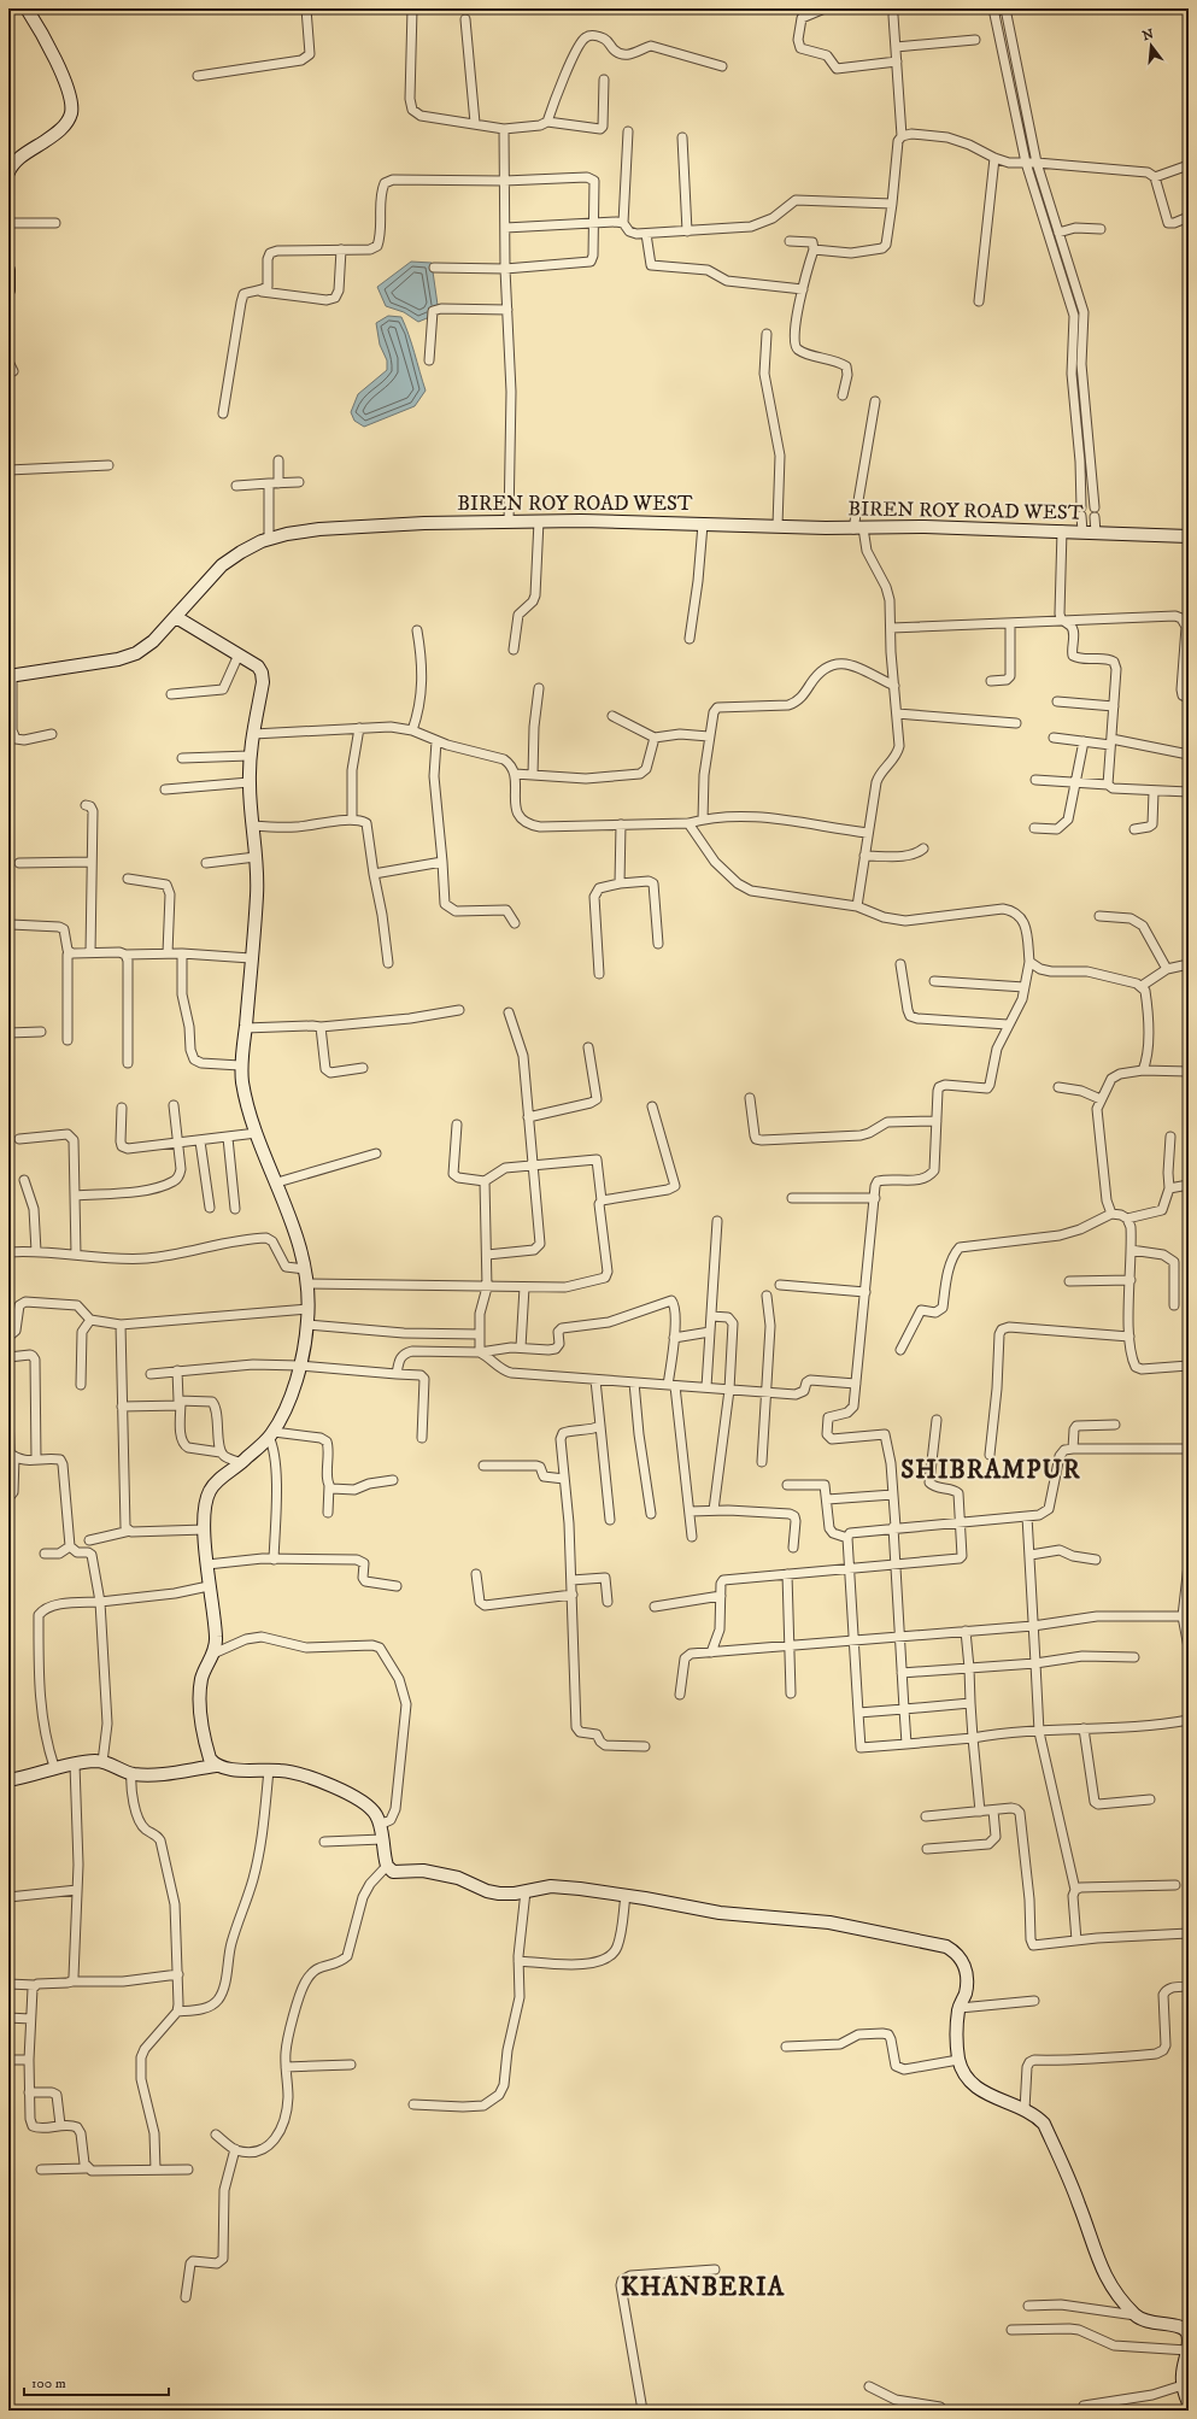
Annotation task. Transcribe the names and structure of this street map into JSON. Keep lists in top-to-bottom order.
{
  "streets": {
    "street": ["BIREN ROY ROAD WEST"]
  },
  "districts": ["SHIBRAMPUR", "KHANBERIA"],
  "scale_bar": "100 m",
  "north": "top"
}
